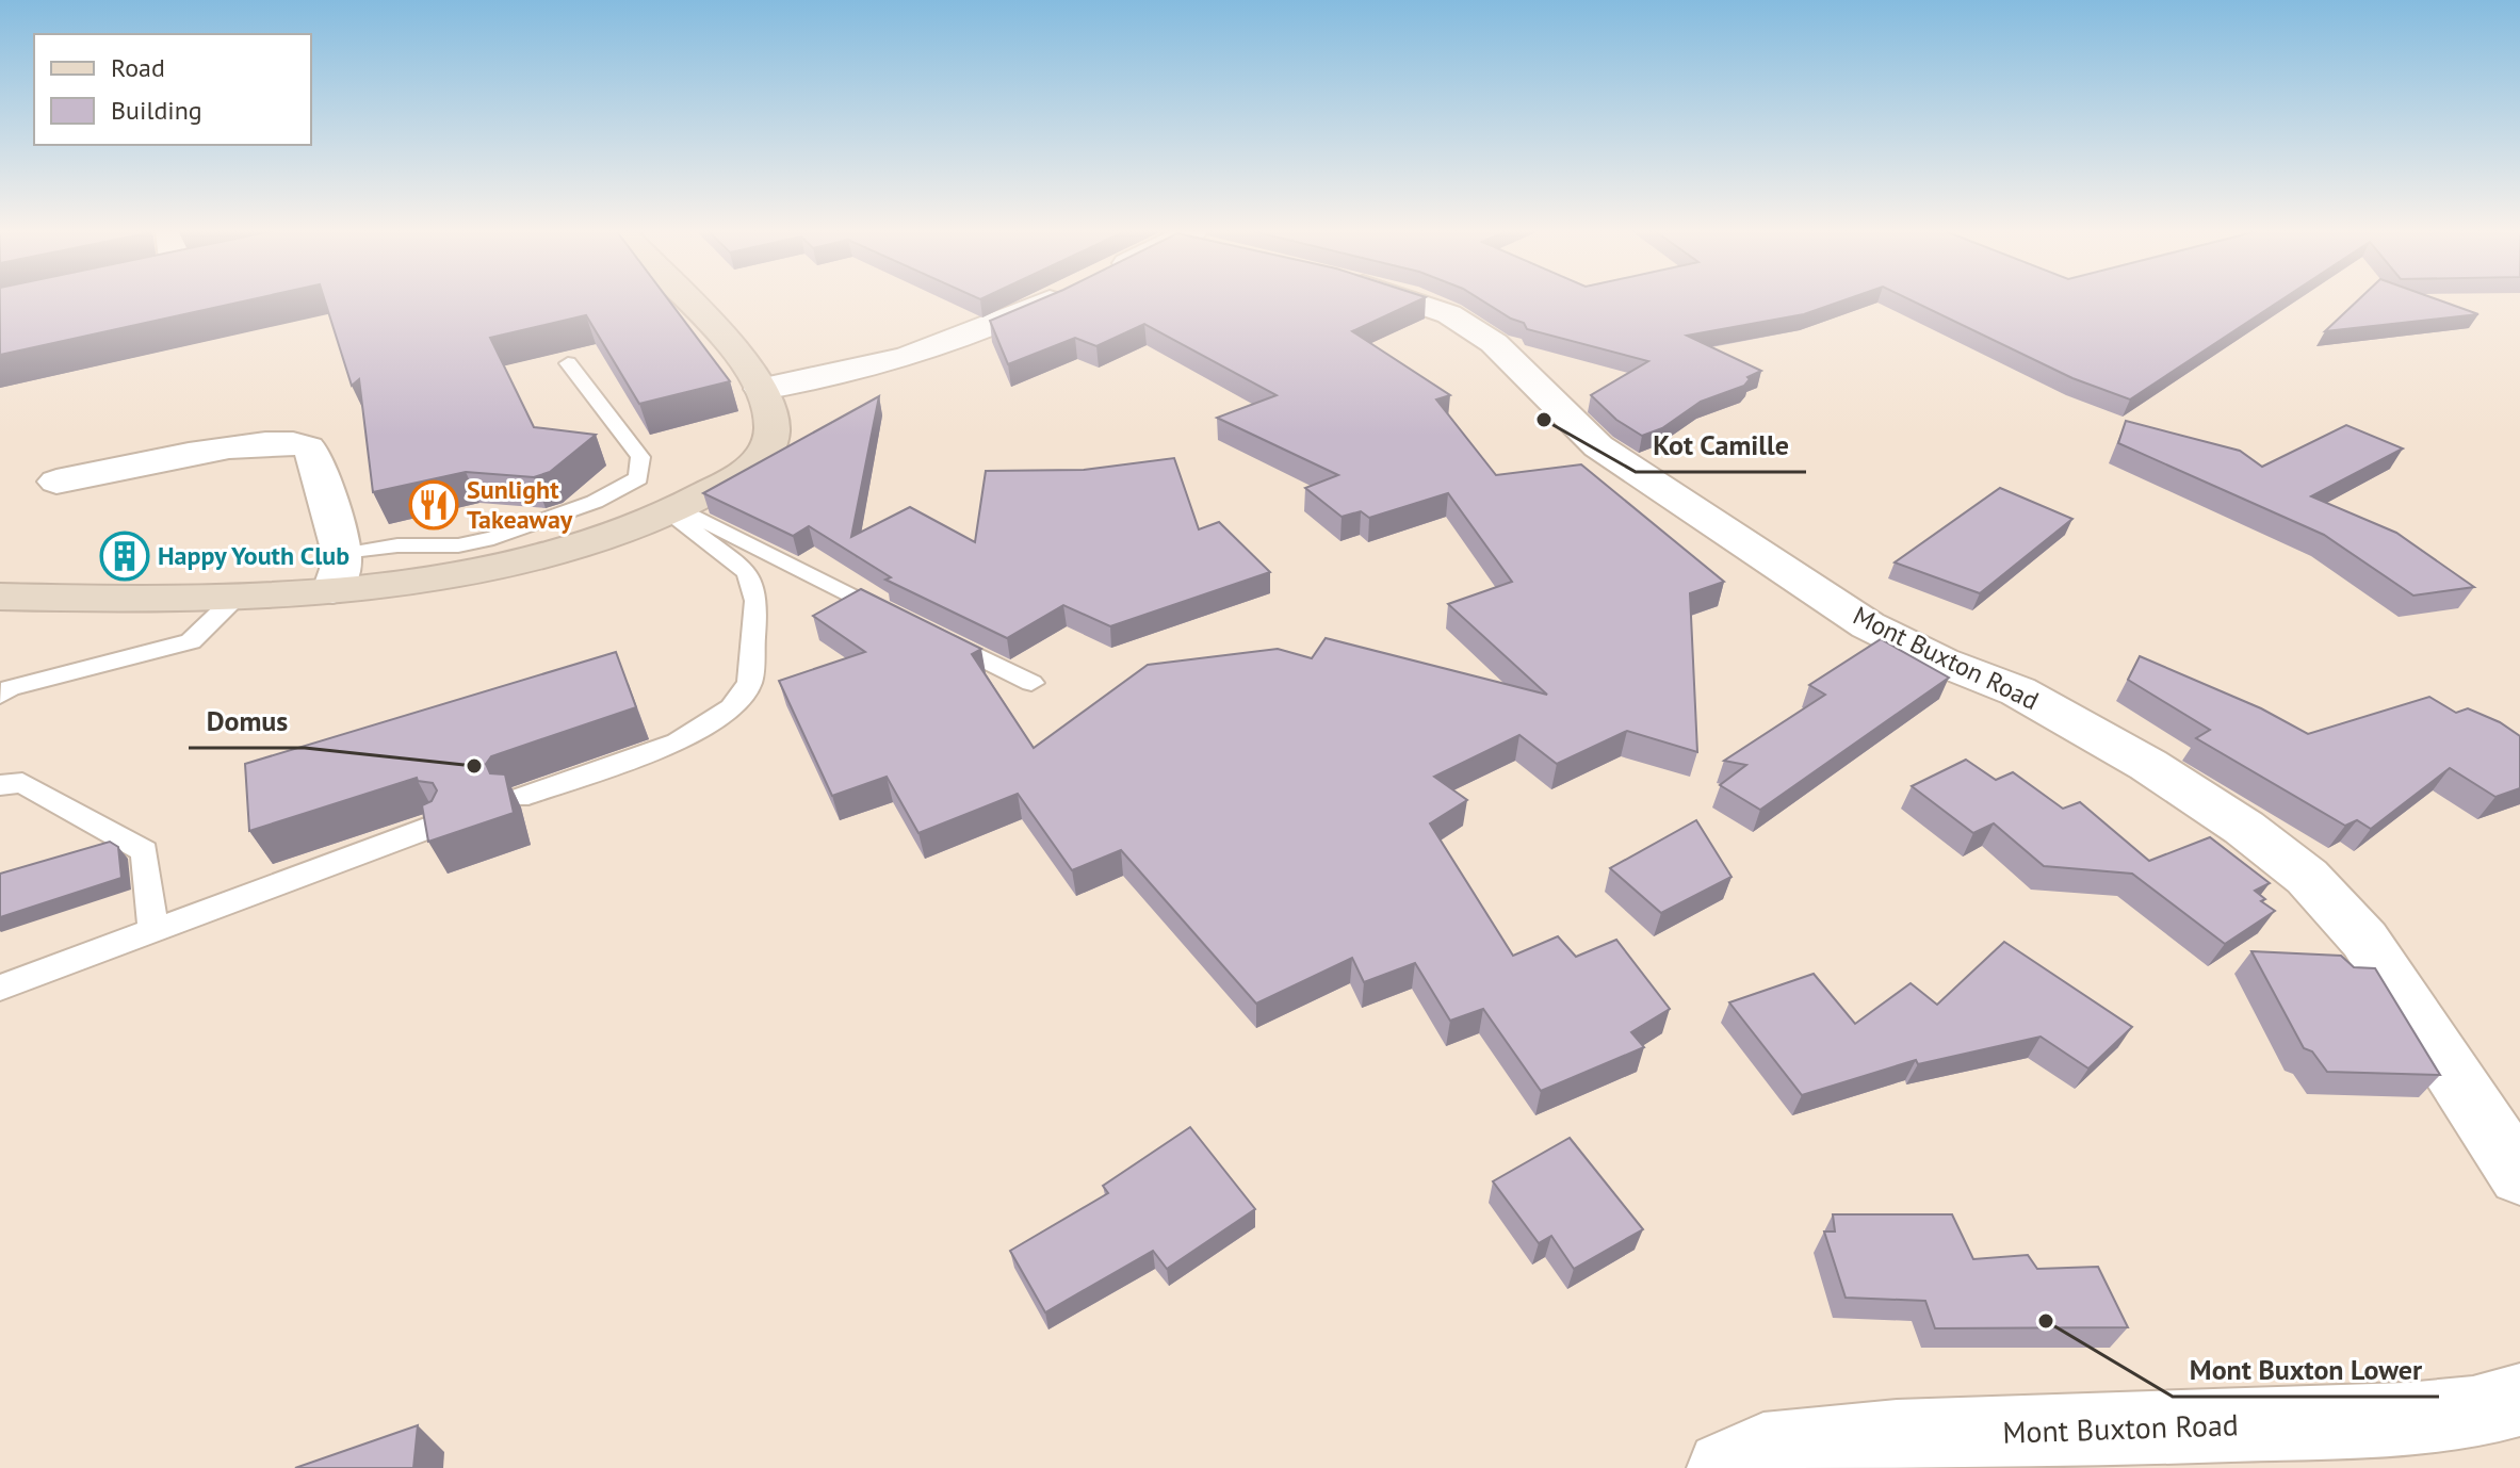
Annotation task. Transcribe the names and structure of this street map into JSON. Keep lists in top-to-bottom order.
{
  "streets": {
    "street": ["Mont Buxton Road"]
  },
  "places": {
    "other": ["Kot Camille", "Domus", "Mont Buxton Lower"],
    "restaurant": ["Sunlight Takeaway"],
    "building": ["Happy Youth Club"]
  },
  "legend": ["Road", "Building"]
}
